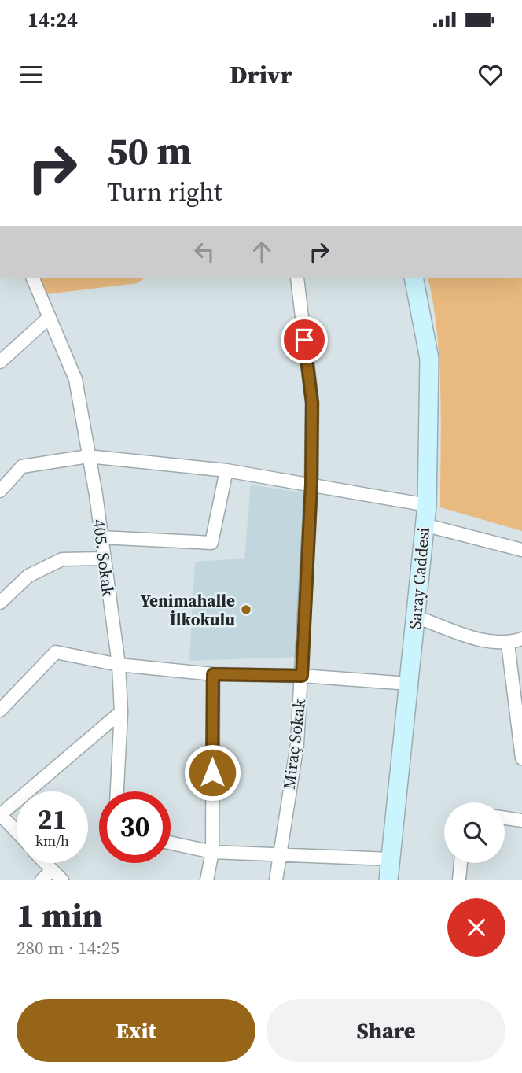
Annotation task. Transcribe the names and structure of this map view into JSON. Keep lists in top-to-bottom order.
{
  "streets": {
    "main road": ["Saray Caddesi"],
    "street": ["405. Sokak", "Miraç Sokak"]
  },
  "places": ["Yenimahalle İlkokulu"],
  "page": {
    "status": "14:24",
    "header": "Drivr",
    "turn": ["50 m", "Turn right"],
    "speed": "21 km/h",
    "limit": "30",
    "heading": ["1 min", "280 m · 14:25"],
    "buttons": ["Exit", "Share"]
  }
}
